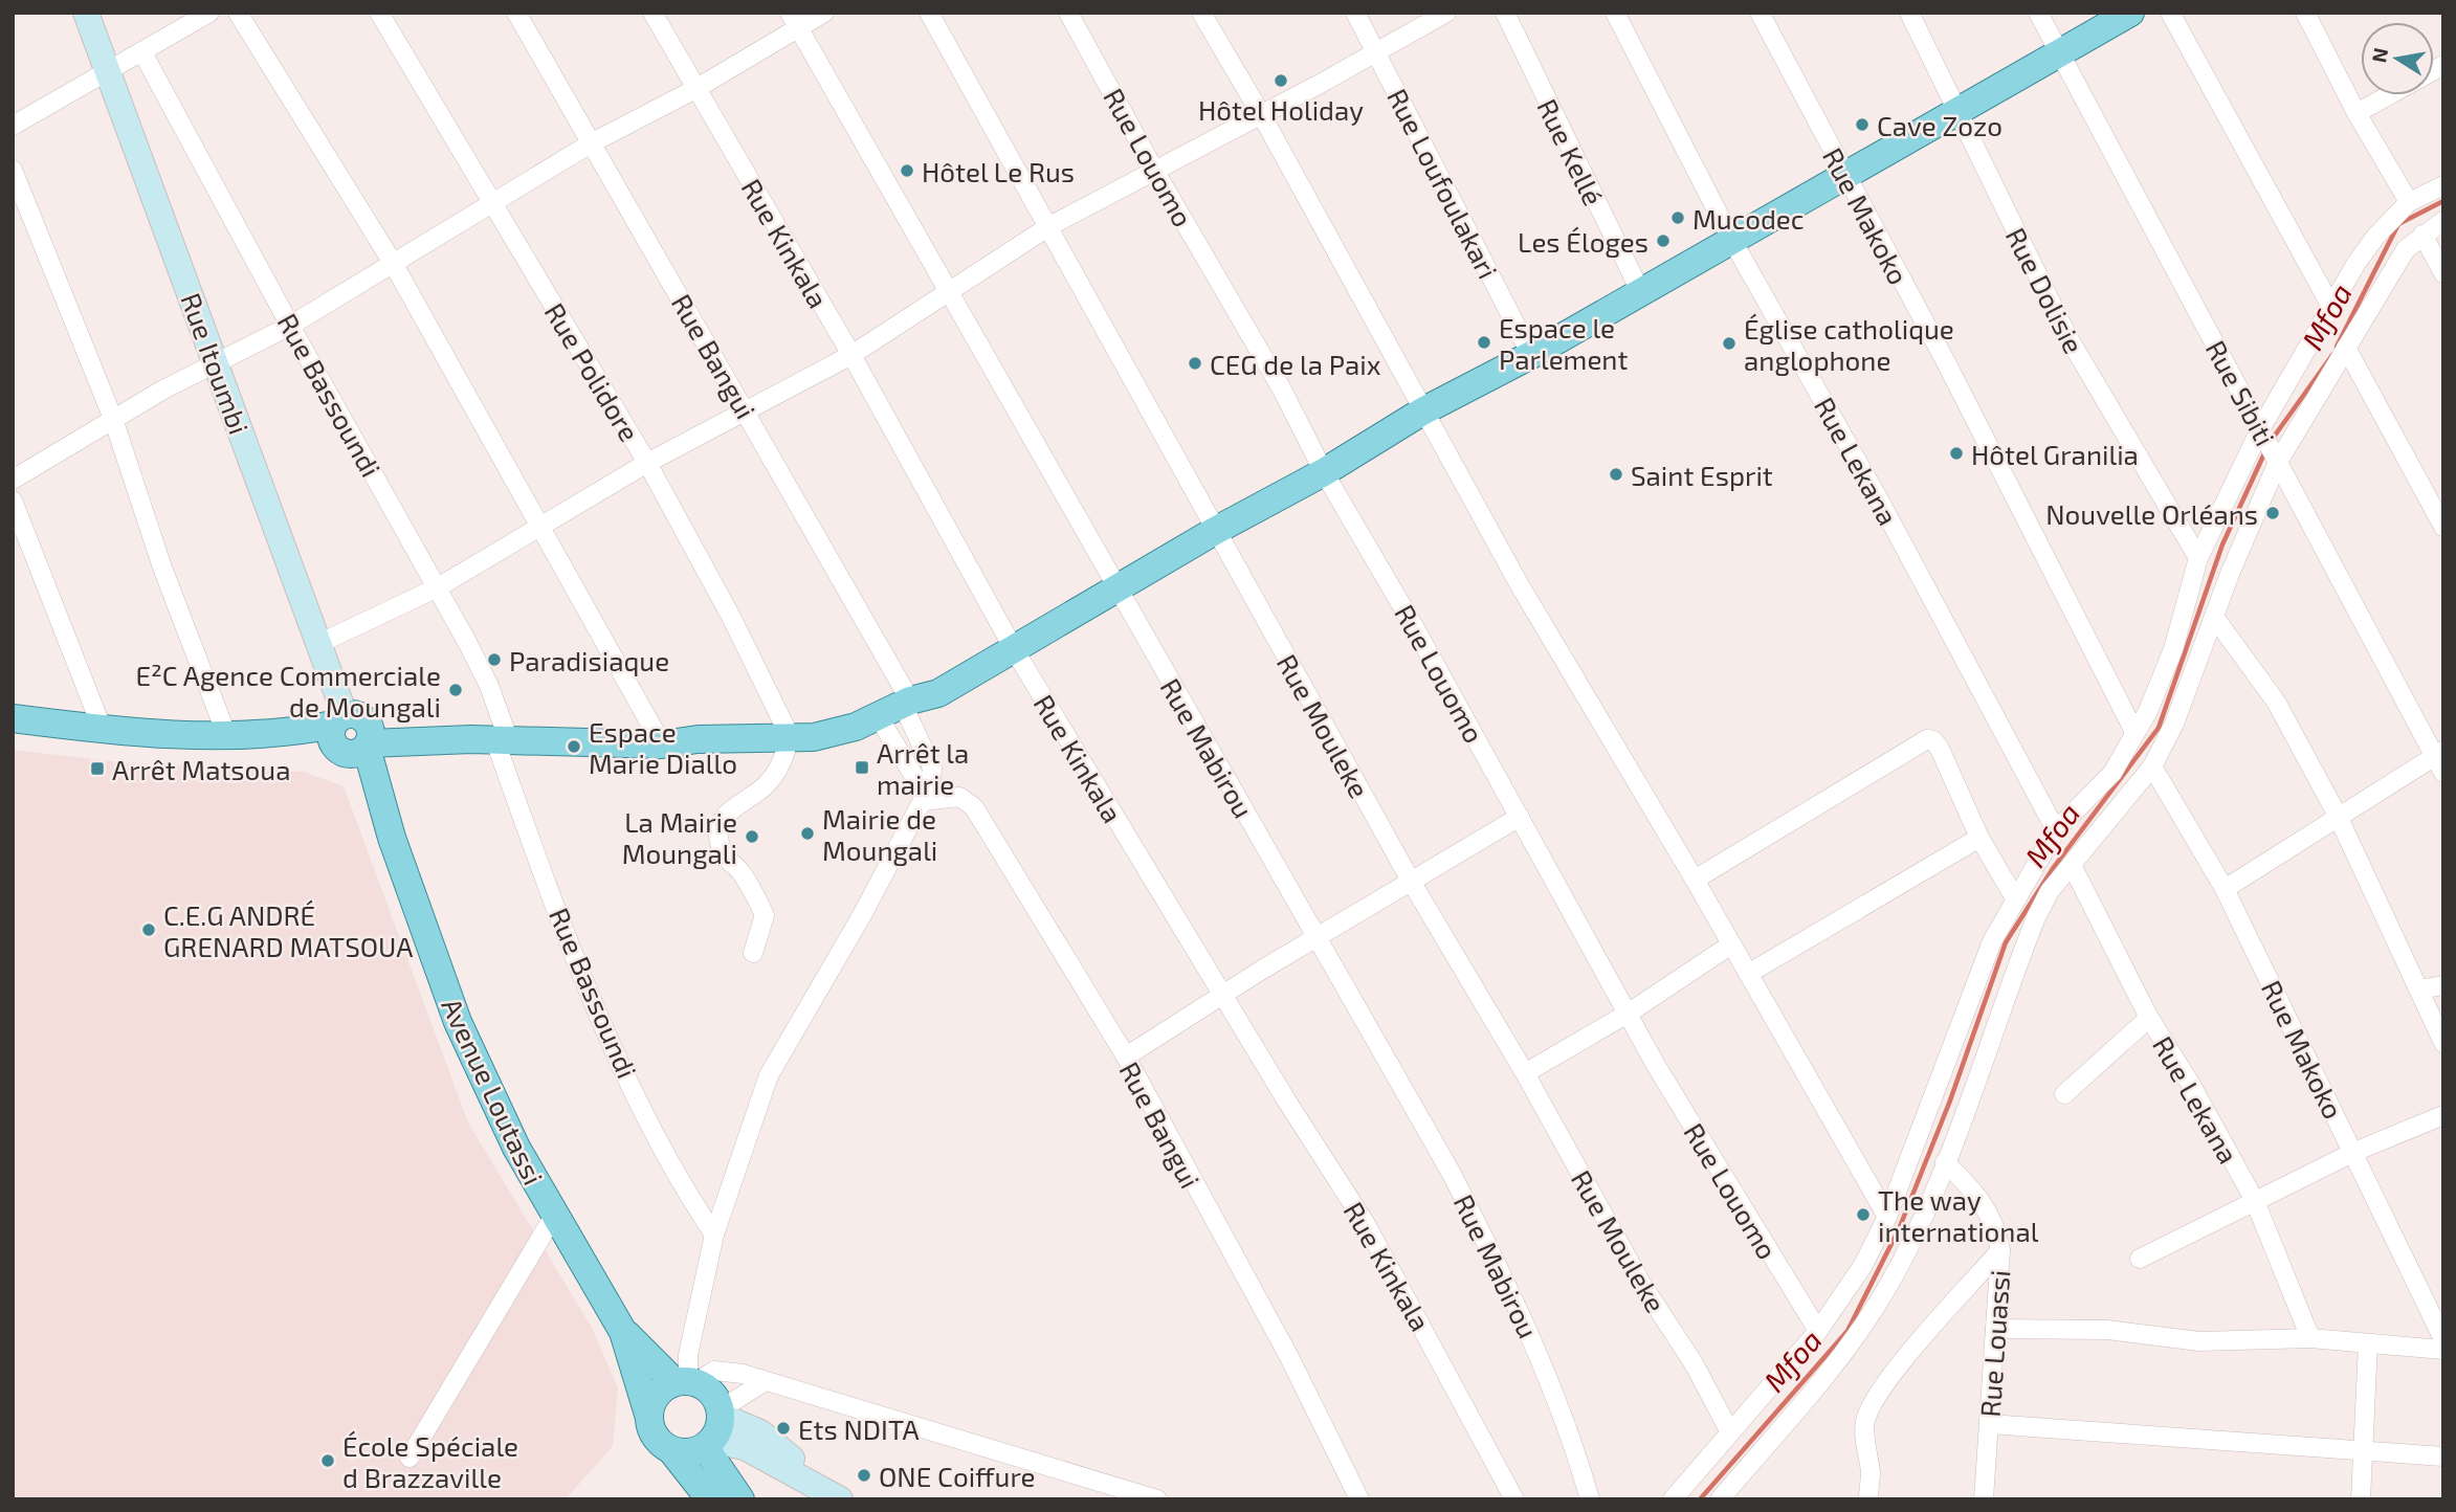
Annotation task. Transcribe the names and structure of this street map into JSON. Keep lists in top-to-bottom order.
{
  "streets": {
    "main road": ["Avenue Loutassi"],
    "street": [
      "Rue Kellé",
      "Rue Louomo",
      "Rue Loufoulakari",
      "Rue Makoko",
      "Rue Kinkala",
      "Rue Dolisie",
      "Rue Bangui",
      "Rue Itoumbi",
      "Rue Polidore",
      "Rue Sibiti",
      "Rue Bassoundi",
      "Rue Lekana",
      "Rue Mouleke",
      "Rue Mabirou",
      "Rue Louassi"
    ]
  },
  "crossings": [
    ["Rue Itoumbi", "Avenue Loutassi"]
  ],
  "water": ["Mfoa"],
  "places": {
    "other": [
      "Hôtel Holiday",
      "Cave Zozo",
      "Hôtel Le Rus",
      "Mucodec",
      "Les Éloges",
      "Espace le Parlement",
      "Église catholique anglophone",
      "CEG de la Paix",
      "Hôtel Granilia",
      "Saint Esprit",
      "Nouvelle Orléans",
      "Paradisiaque",
      "E²C Agence Commerciale de Moungali",
      "Espace Marie Diallo",
      "Mairie de Moungali",
      "La Mairie Moungali",
      "C.E.G ANDRÉ GRENARD MATSOUA",
      "The way international",
      "Ets NDITA",
      "École Spéciale d Brazzaville",
      "ONE Coiffure"
    ],
    "transit": ["Arrêt la mairie", "Arrêt Matsoua"]
  },
  "north": "left"
}
